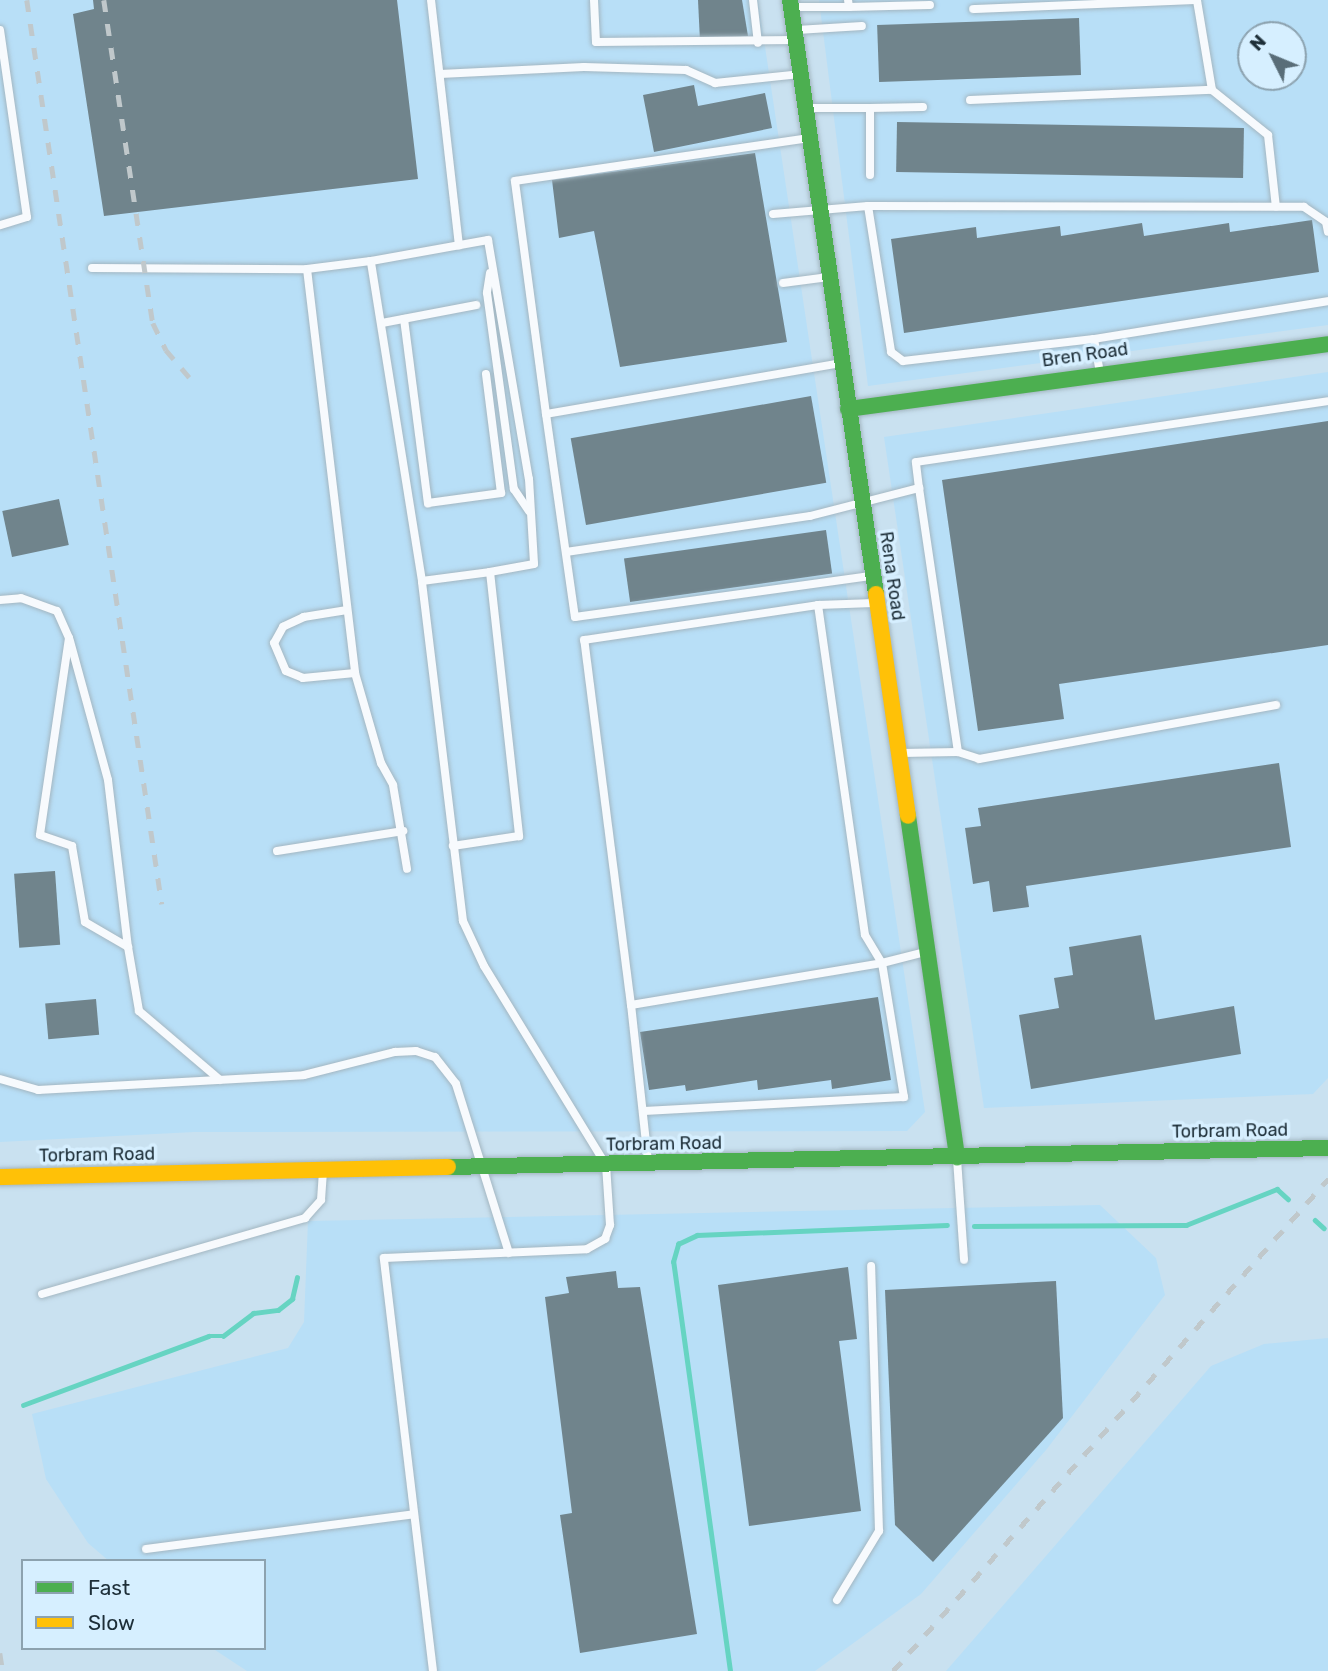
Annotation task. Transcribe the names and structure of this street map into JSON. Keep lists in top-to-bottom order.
{
  "streets": {
    "street": ["Bren Road", "Rena Road", "Torbram Road"]
  },
  "crossings": [
    ["Bren Road", "Rena Road"],
    ["Rena Road", "Torbram Road"]
  ],
  "legend": ["Fast", "Slow"],
  "north": "top left"
}
